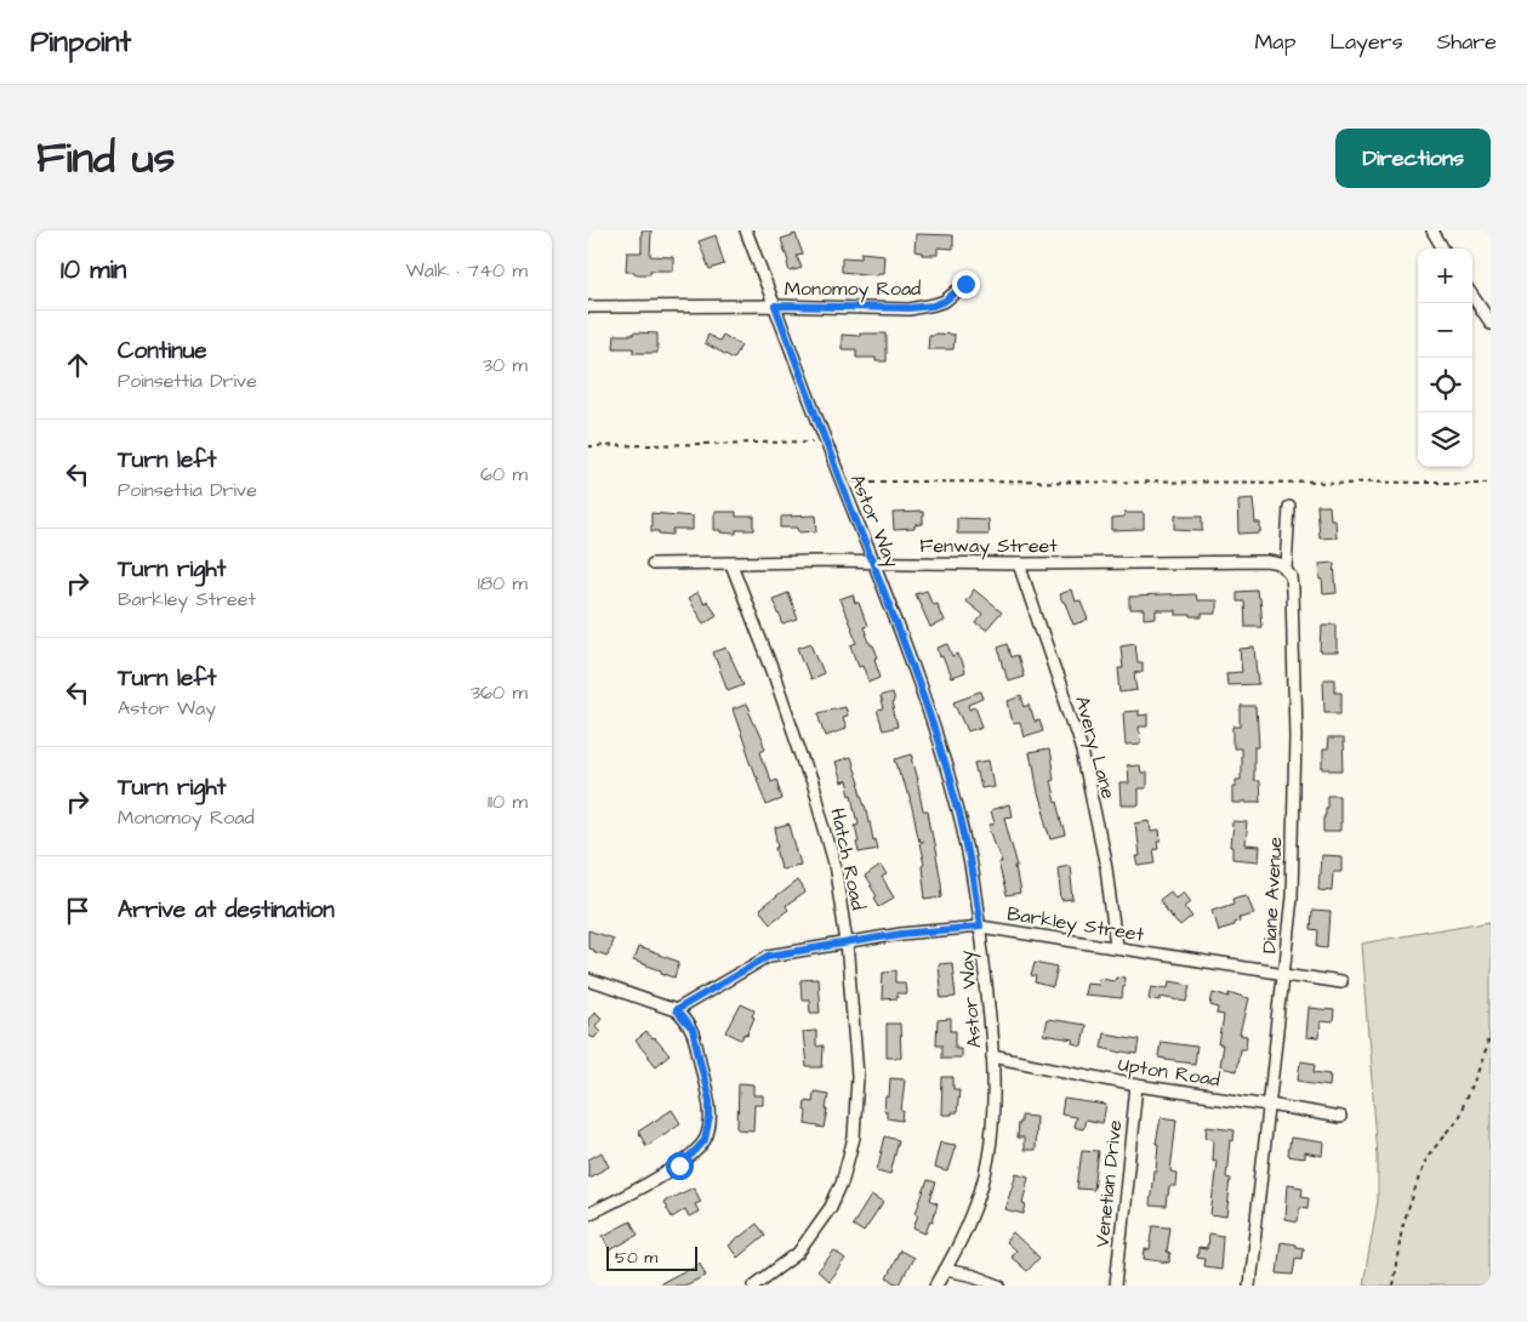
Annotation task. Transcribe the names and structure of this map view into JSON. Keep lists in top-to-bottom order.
{
  "streets": {
    "street": [
      "Monomoy Road",
      "Astor Way",
      "Fenway Street",
      "Avery Lane",
      "Hatch Road",
      "Diane Avenue",
      "Barkley Street",
      "Upton Road",
      "Venetian Drive"
    ]
  },
  "crossings": [
    ["Monomoy Road", "Astor Way"],
    ["Astor Way", "Fenway Street"],
    ["Astor Way", "Barkley Street"],
    ["Astor Way", "Upton Road"],
    ["Fenway Street", "Avery Lane"],
    ["Fenway Street", "Hatch Road"],
    ["Fenway Street", "Diane Avenue"],
    ["Avery Lane", "Barkley Street"],
    ["Hatch Road", "Barkley Street"],
    ["Diane Avenue", "Barkley Street"],
    ["Diane Avenue", "Upton Road"],
    ["Upton Road", "Venetian Drive"]
  ],
  "scale_bar": "50 m",
  "page": {
    "header": "Pinpoint",
    "nav": ["Map", "Layers", "Share"],
    "title": "Find us",
    "buttons": "Directions",
    "heading": ["10 min", "Walk · 740 m"],
    "map_buttons": ["+", "−"],
    "list": [
      ["Continue", "Poinsettia Drive", "30 m"],
      ["Turn left", "Poinsettia Drive", "60 m"],
      ["Turn right", "Barkley Street", "180 m"],
      ["Turn left", "Astor Way", "360 m"],
      ["Turn right", "Monomoy Road", "110 m"],
      "Arrive at destination"
    ],
    "scale": "50 m"
  }
}
